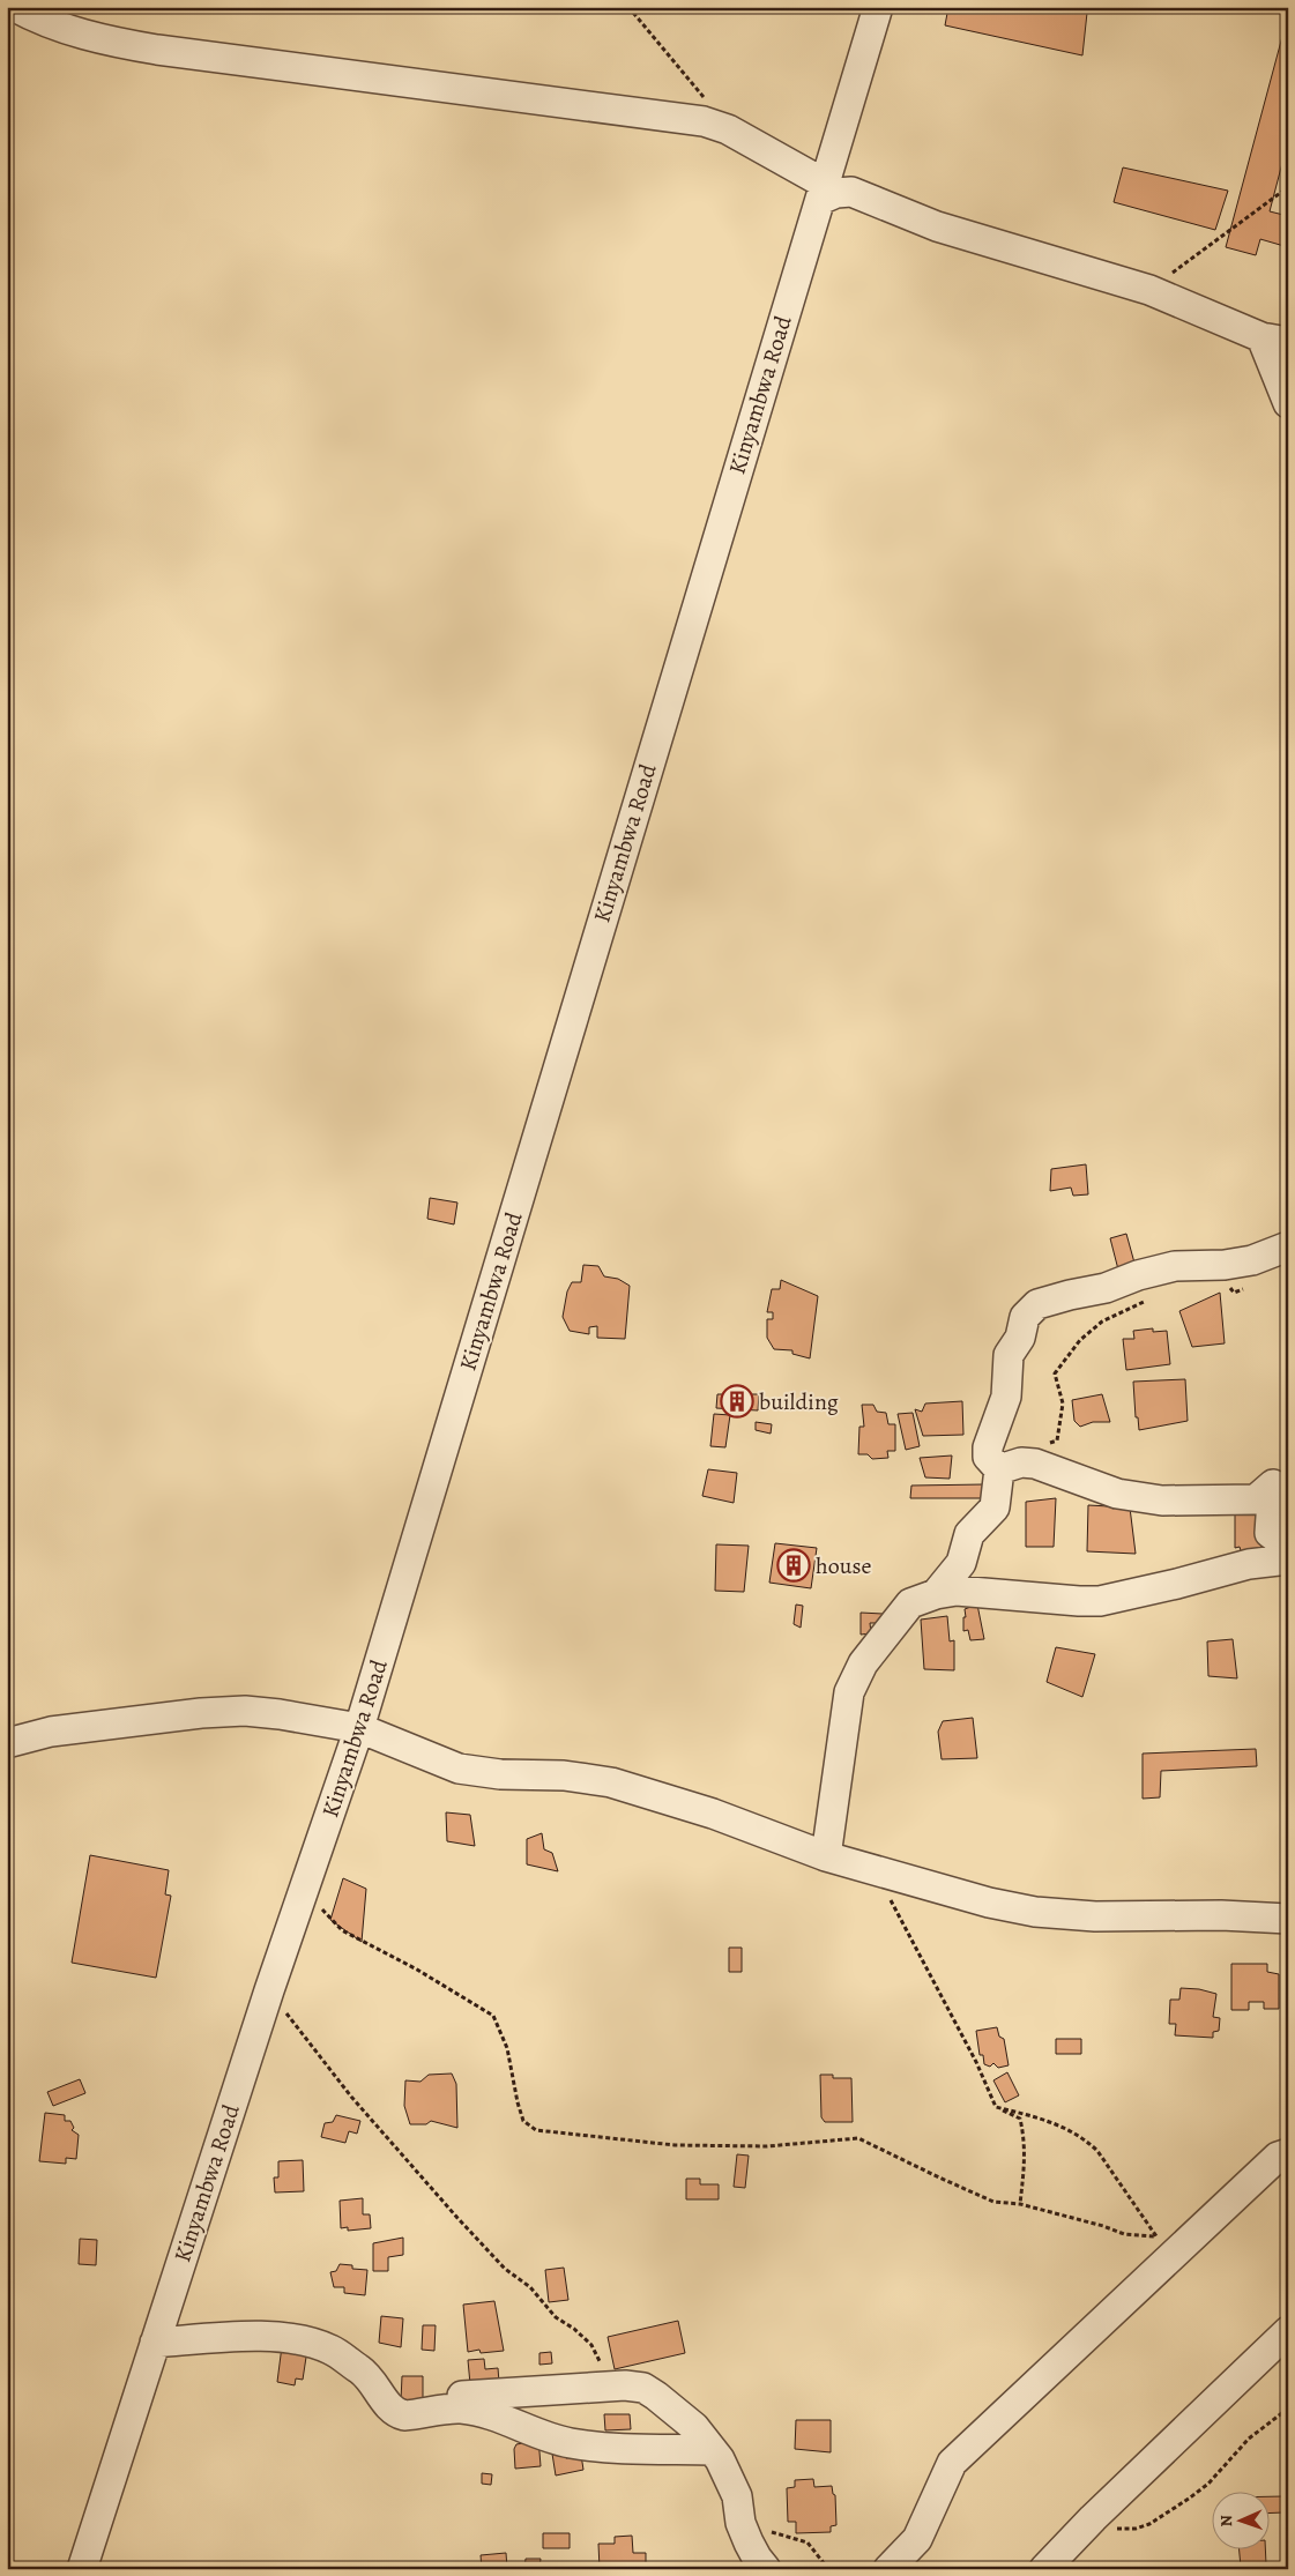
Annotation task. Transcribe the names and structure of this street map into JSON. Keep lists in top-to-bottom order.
{
  "streets": {
    "street": ["Kinyambwa Road"]
  },
  "places": {
    "building": ["building", "house"]
  },
  "north": "left"
}
